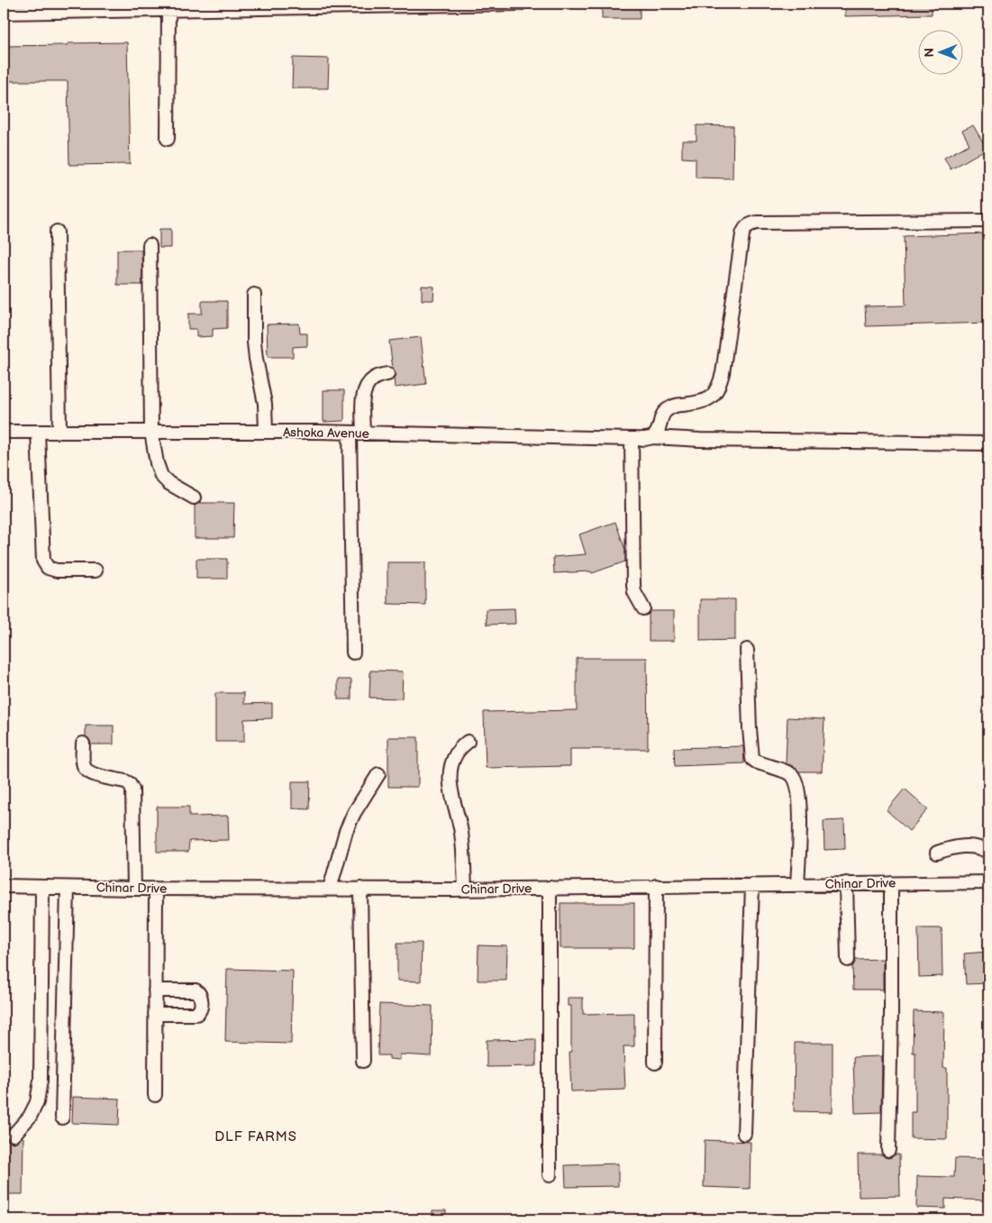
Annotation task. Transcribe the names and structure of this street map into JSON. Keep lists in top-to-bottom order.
{
  "streets": {
    "street": ["Ashoka Avenue", "Chinar Drive"]
  },
  "districts": ["DLF FARMS"],
  "north": "left"
}
